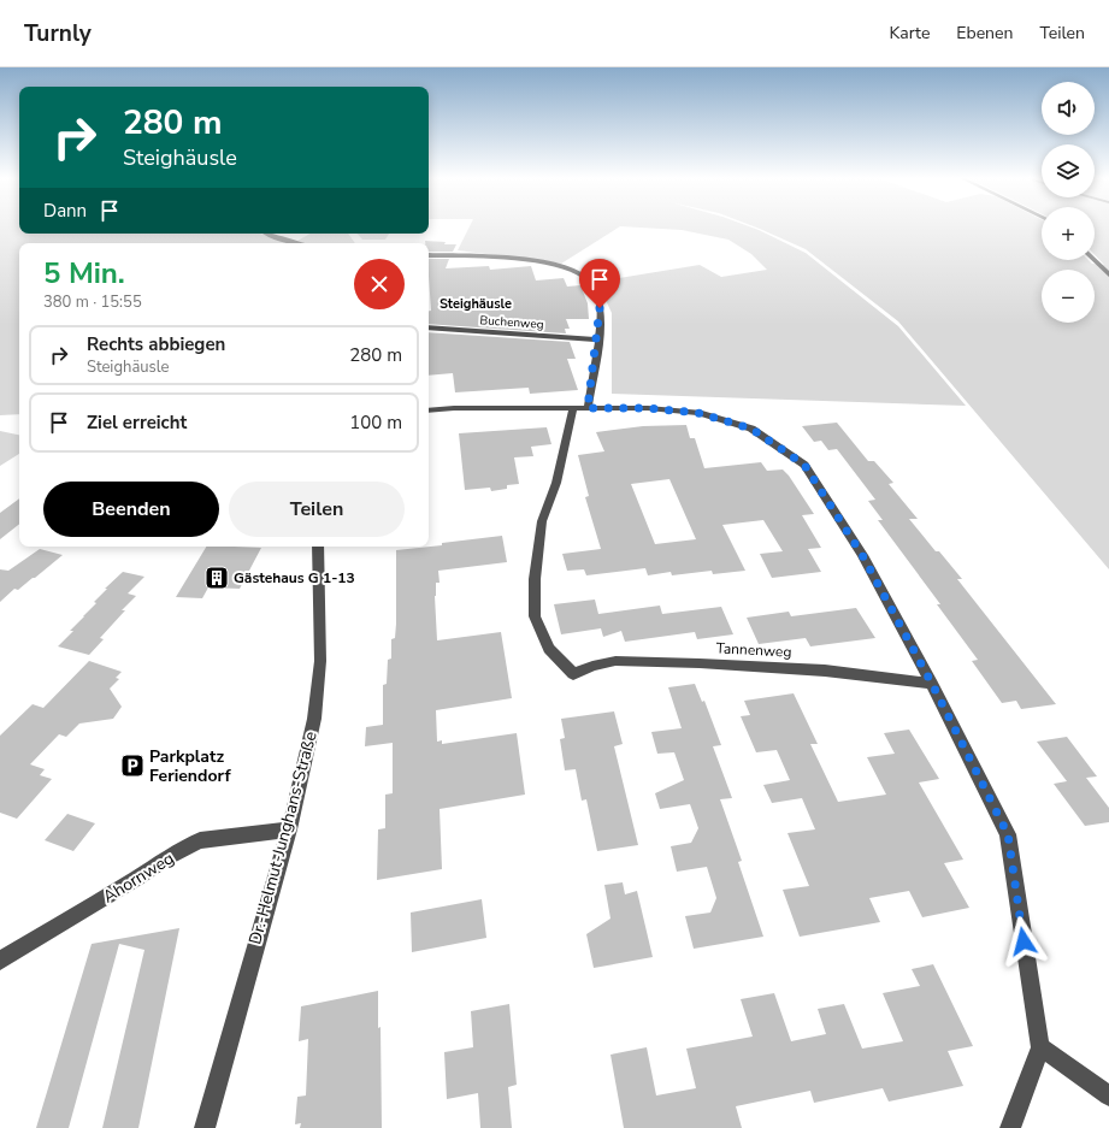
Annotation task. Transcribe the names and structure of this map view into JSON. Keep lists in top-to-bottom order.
{
  "streets": {
    "street": [
      "Buchenweg",
      "Tannenweg",
      "Dr.-Helmut-Junghans-Straße",
      "Ahornweg"
    ]
  },
  "crossings": [
    ["Dr.-Helmut-Junghans-Straße", "Ahornweg"]
  ],
  "districts": ["Steighäusle"],
  "places": {
    "building": ["Gästehaus G 1-13"],
    "parking": ["Parkplatz Feriendorf"]
  },
  "page": {
    "header": "Turnly",
    "nav": ["Karte", "Ebenen", "Teilen"],
    "map_buttons": ["+", "−"],
    "turn": ["280 m", "Steighäusle"],
    "then": "Dann",
    "heading": ["5 Min.", "380 m · 15:55"],
    "list": [
      {
        "name": "Rechts abbiegen",
        "note": "Steighäusle",
        "value": "280 m"
      },
      {
        "name": "Ziel erreicht",
        "value": "100 m"
      }
    ],
    "buttons": ["Beenden", "Teilen"]
  }
}
